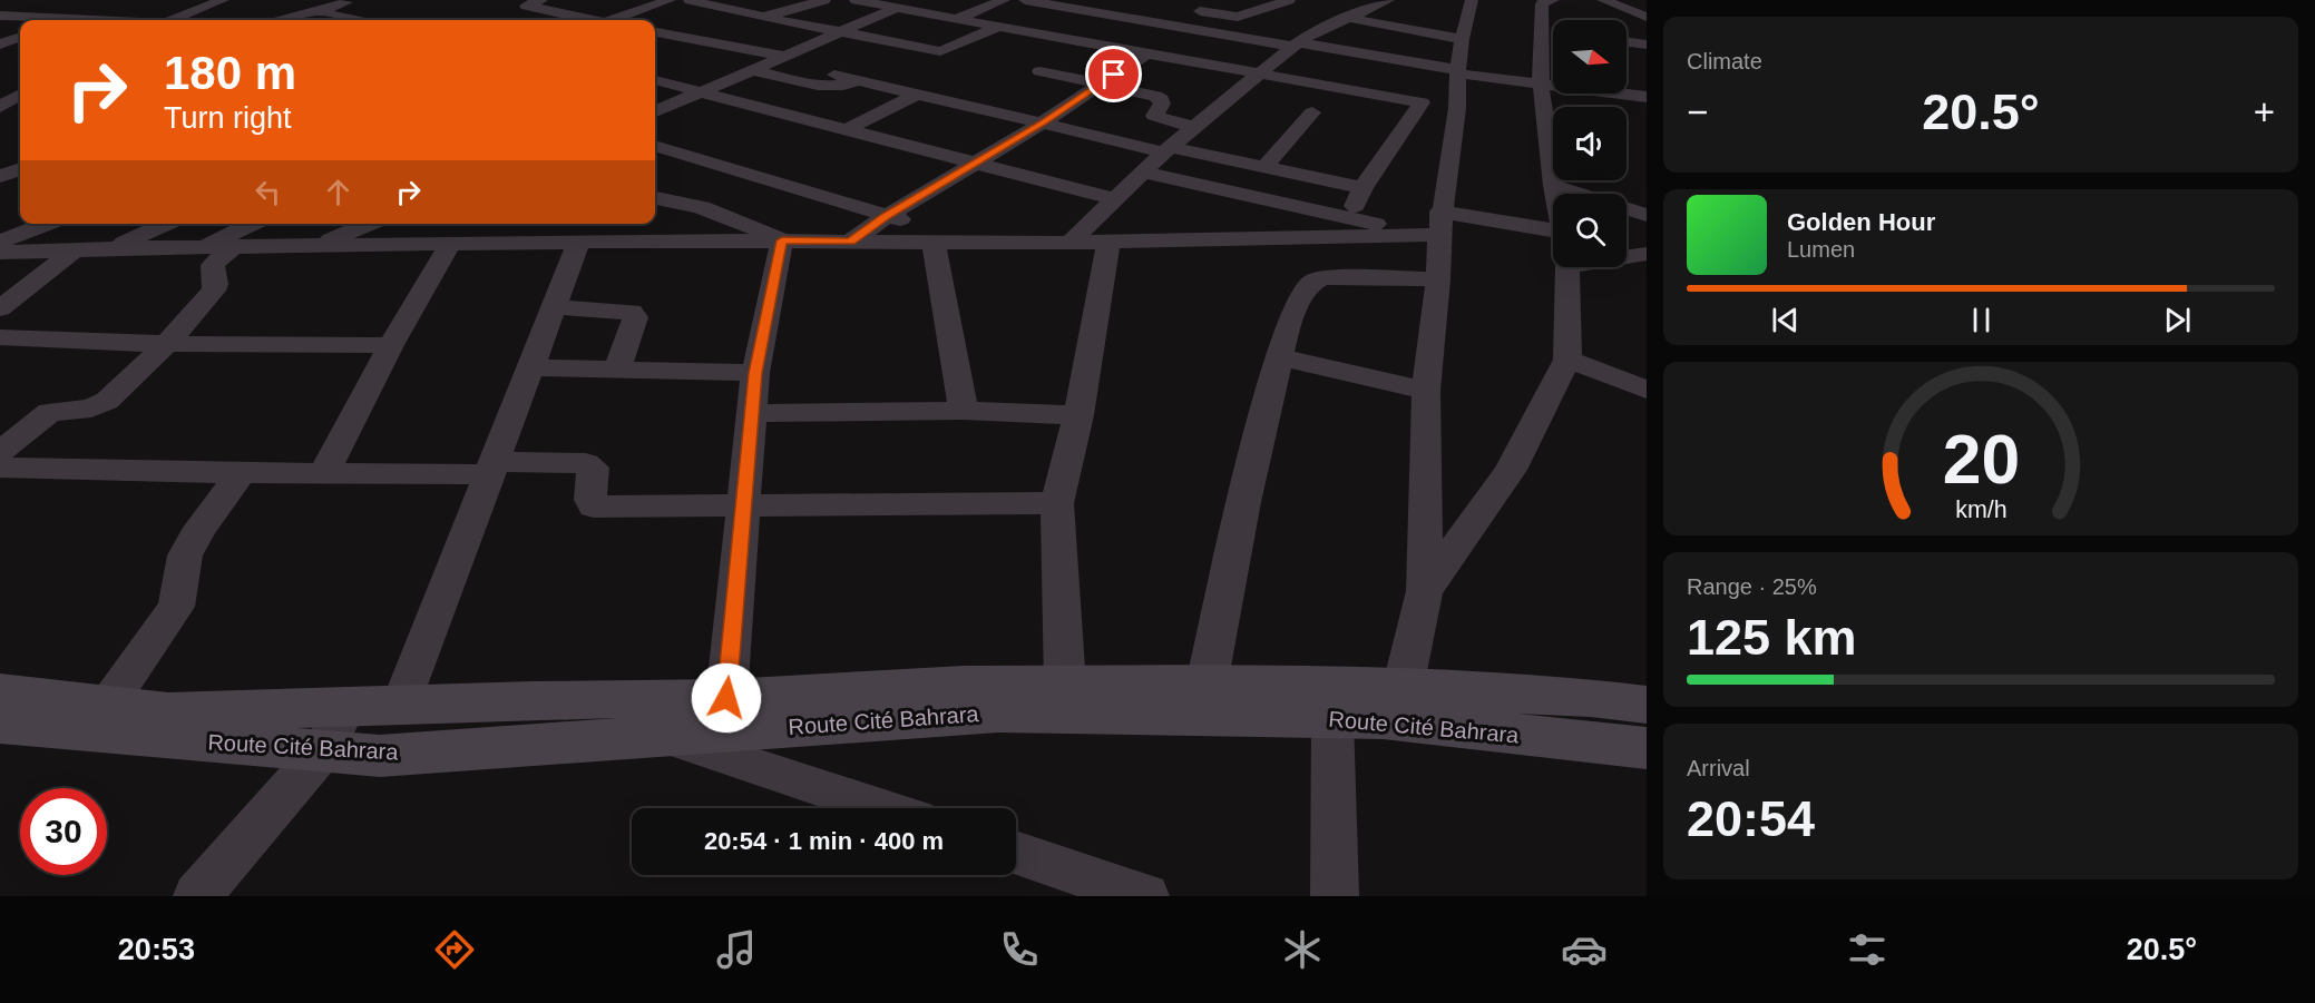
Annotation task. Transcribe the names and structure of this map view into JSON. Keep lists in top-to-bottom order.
{
  "streets": {
    "main road": ["Route Cité Bahrara"]
  },
  "north": "right",
  "page": {
    "tile": [
      "Climate",
      ["Range · 25%", "125 km"],
      ["Arrival", "20:54"]
    ],
    "turn": ["180 m", "Turn right"],
    "heat": ["−", "20.5°", "+"],
    "song": ["Golden Hour", "Lumen"],
    "limit": "30",
    "trip": "20:54 · 1 min · 400 m",
    "tabs": ["20:53", "20.5°"],
    "gauge": ["20", "km/h"]
  }
}
